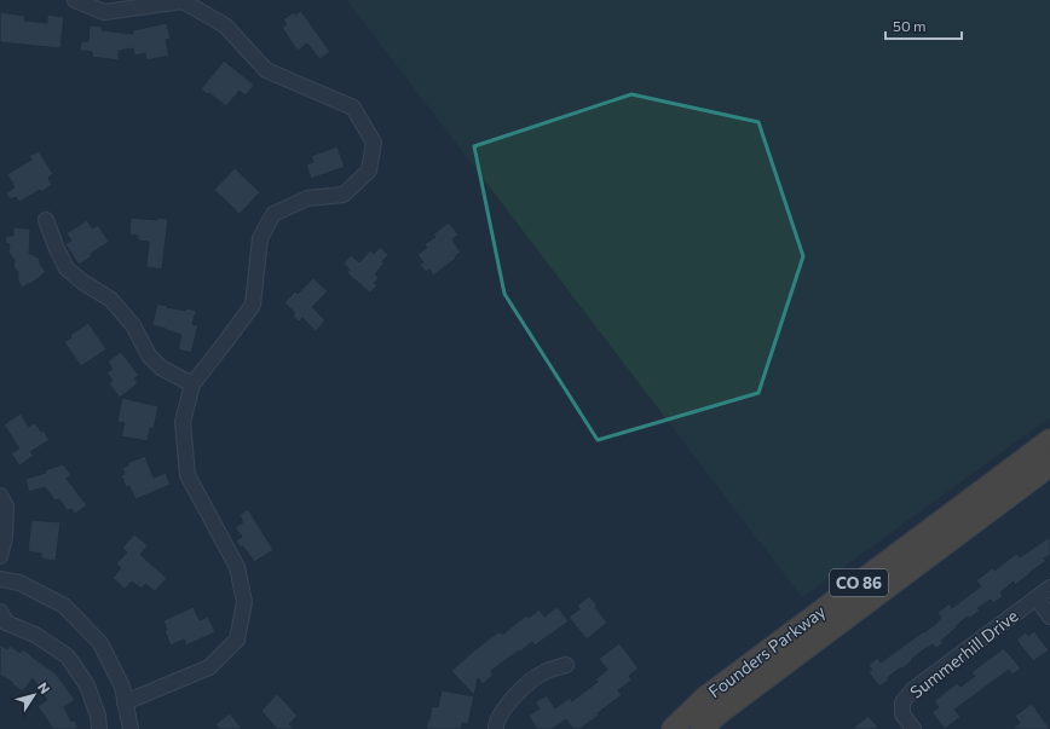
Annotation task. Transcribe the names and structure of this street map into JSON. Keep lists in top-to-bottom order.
{
  "streets": {
    "highway": ["CO 86", "Founders Parkway"],
    "street": ["Summerhill Drive"]
  },
  "scale_bar": "50 m",
  "north": "top right"
}
